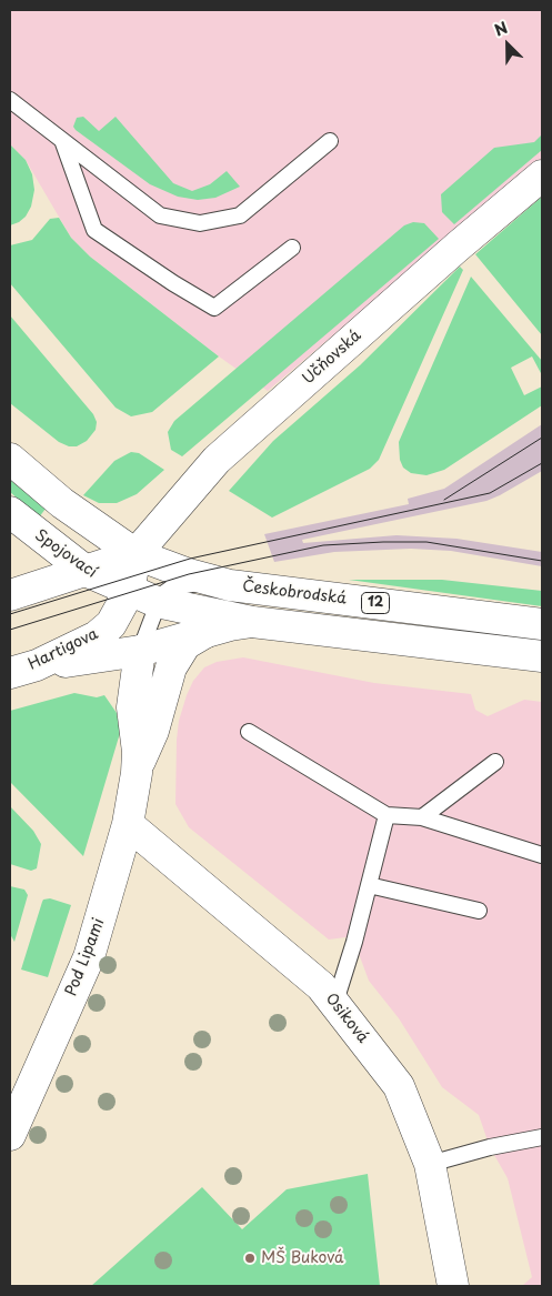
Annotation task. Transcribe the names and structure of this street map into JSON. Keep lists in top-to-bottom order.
{
  "streets": {
    "street": [
      "Učňovská",
      "Spojovací",
      "Českobrodská",
      "12",
      "Hartigova",
      "Pod Lipami",
      "Osiková"
    ]
  },
  "crossings": [
    ["Učňovská", "Českobrodská"],
    ["Učňovská", "Hartigova"],
    ["Spojovací", "Hartigova"],
    ["Českobrodská", "Hartigova"],
    ["Pod Lipami", "Osiková"]
  ],
  "places": ["MŠ Buková"],
  "north": "top left"
}
